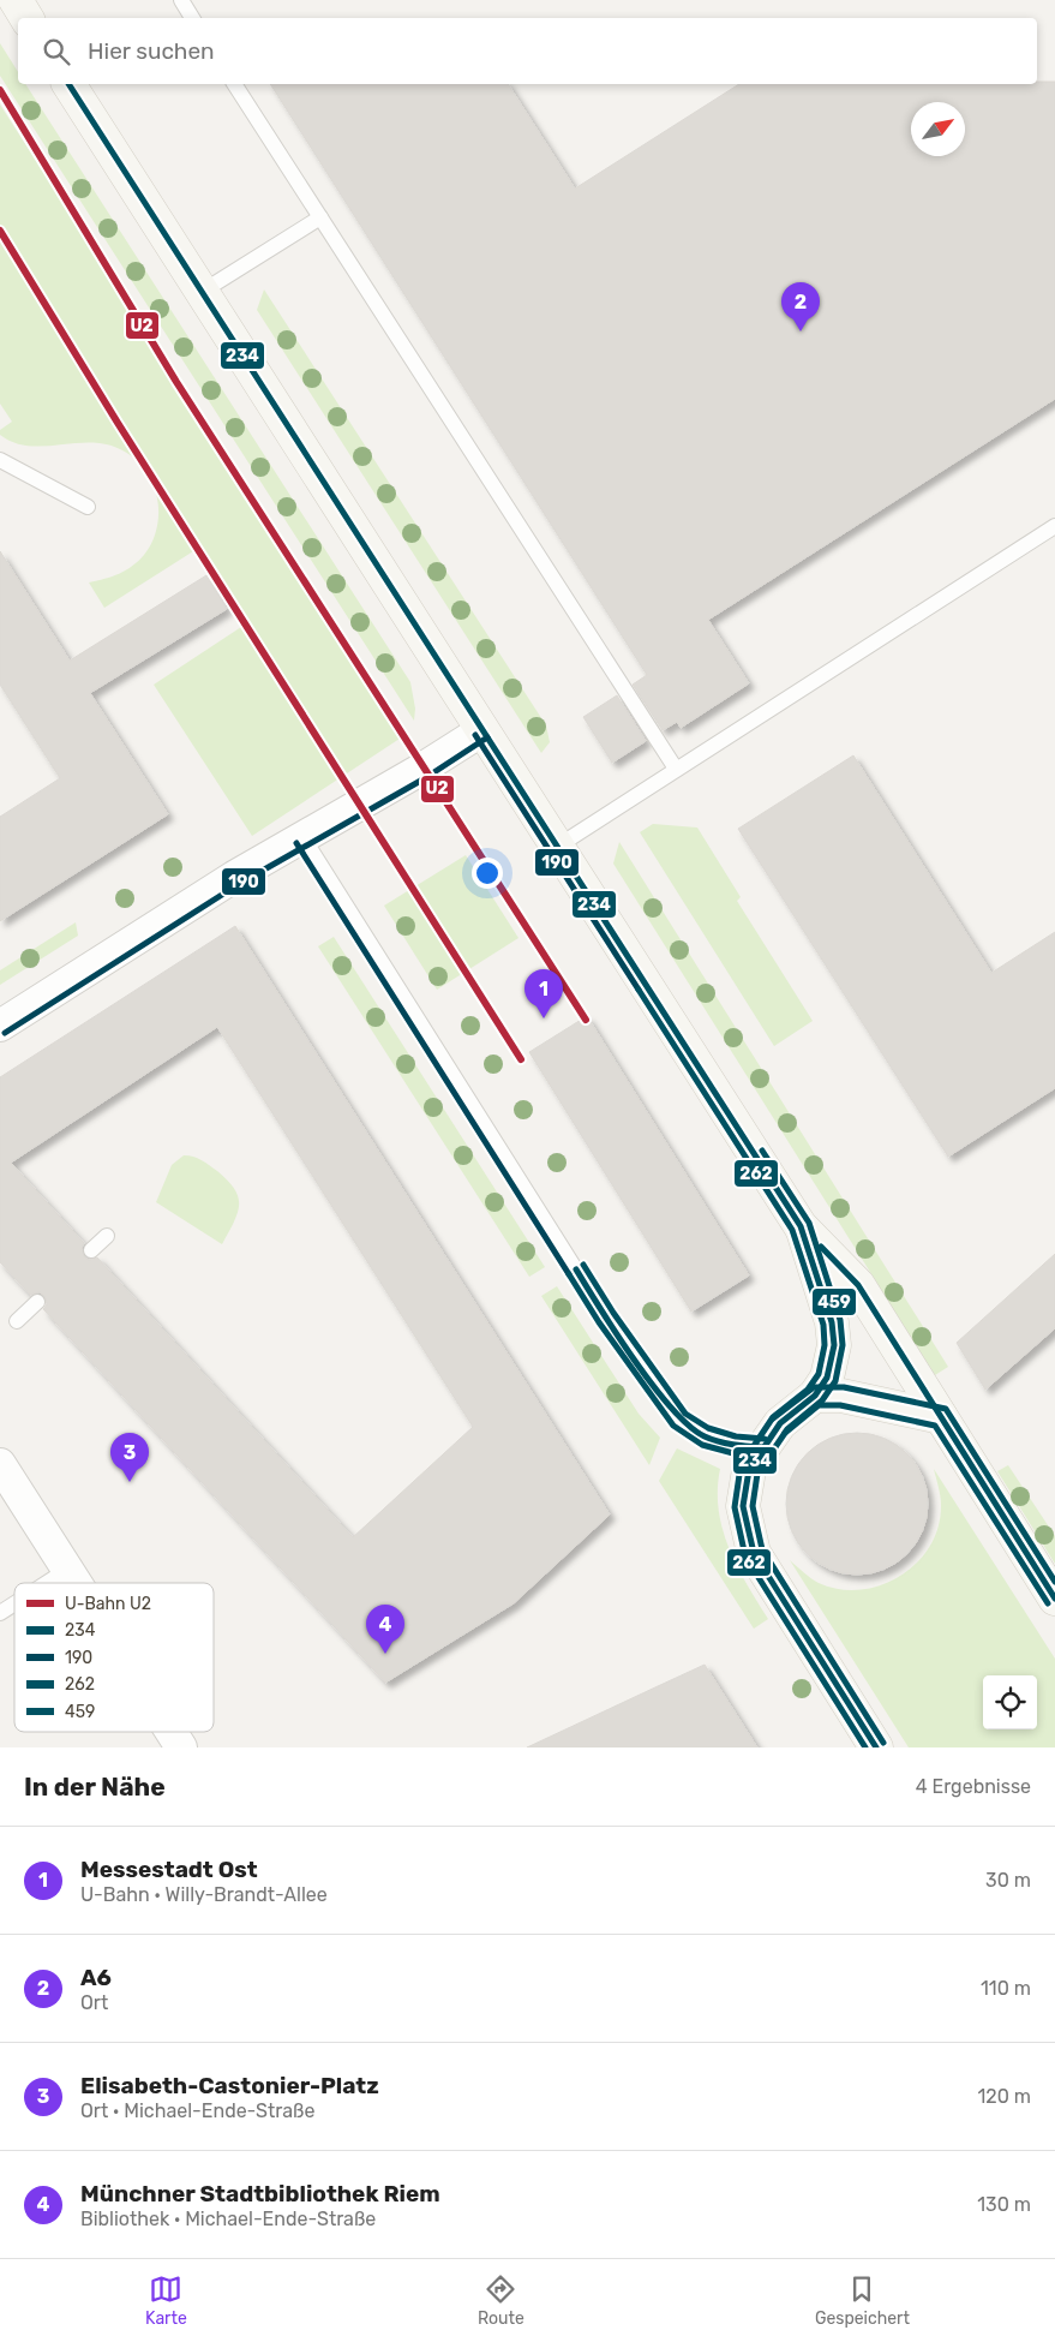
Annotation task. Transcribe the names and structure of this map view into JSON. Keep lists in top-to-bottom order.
{
  "lines": [
    "transit line 234",
    "metro line U2",
    "transit line 190",
    "transit line 262",
    "transit line 459"
  ],
  "legend": [
    "U-Bahn U2",
    "234",
    "190",
    "262",
    "459"
  ],
  "north": "top right",
  "page": {
    "search": "Hier suchen",
    "pins": [
      "2",
      "1",
      "3",
      "4"
    ],
    "heading": ["In der Nähe", "4 Ergebnisse"],
    "list": [
      {
        "mark": "1",
        "name": "Messestadt Ost",
        "note": "U-Bahn · Willy-Brandt-Allee",
        "value": "30 m"
      },
      {
        "mark": "2",
        "name": "A6",
        "note": "Ort",
        "value": "110 m"
      },
      {
        "mark": "3",
        "name": "Elisabeth-Castonier-Platz",
        "note": "Ort · Michael-Ende-Straße",
        "value": "120 m"
      },
      {
        "mark": "4",
        "name": "Münchner Stadtbibliothek Riem",
        "note": "Bibliothek · Michael-Ende-Straße",
        "value": "130 m"
      }
    ],
    "nav": ["Karte", "Route", "Gespeichert"]
  }
}
